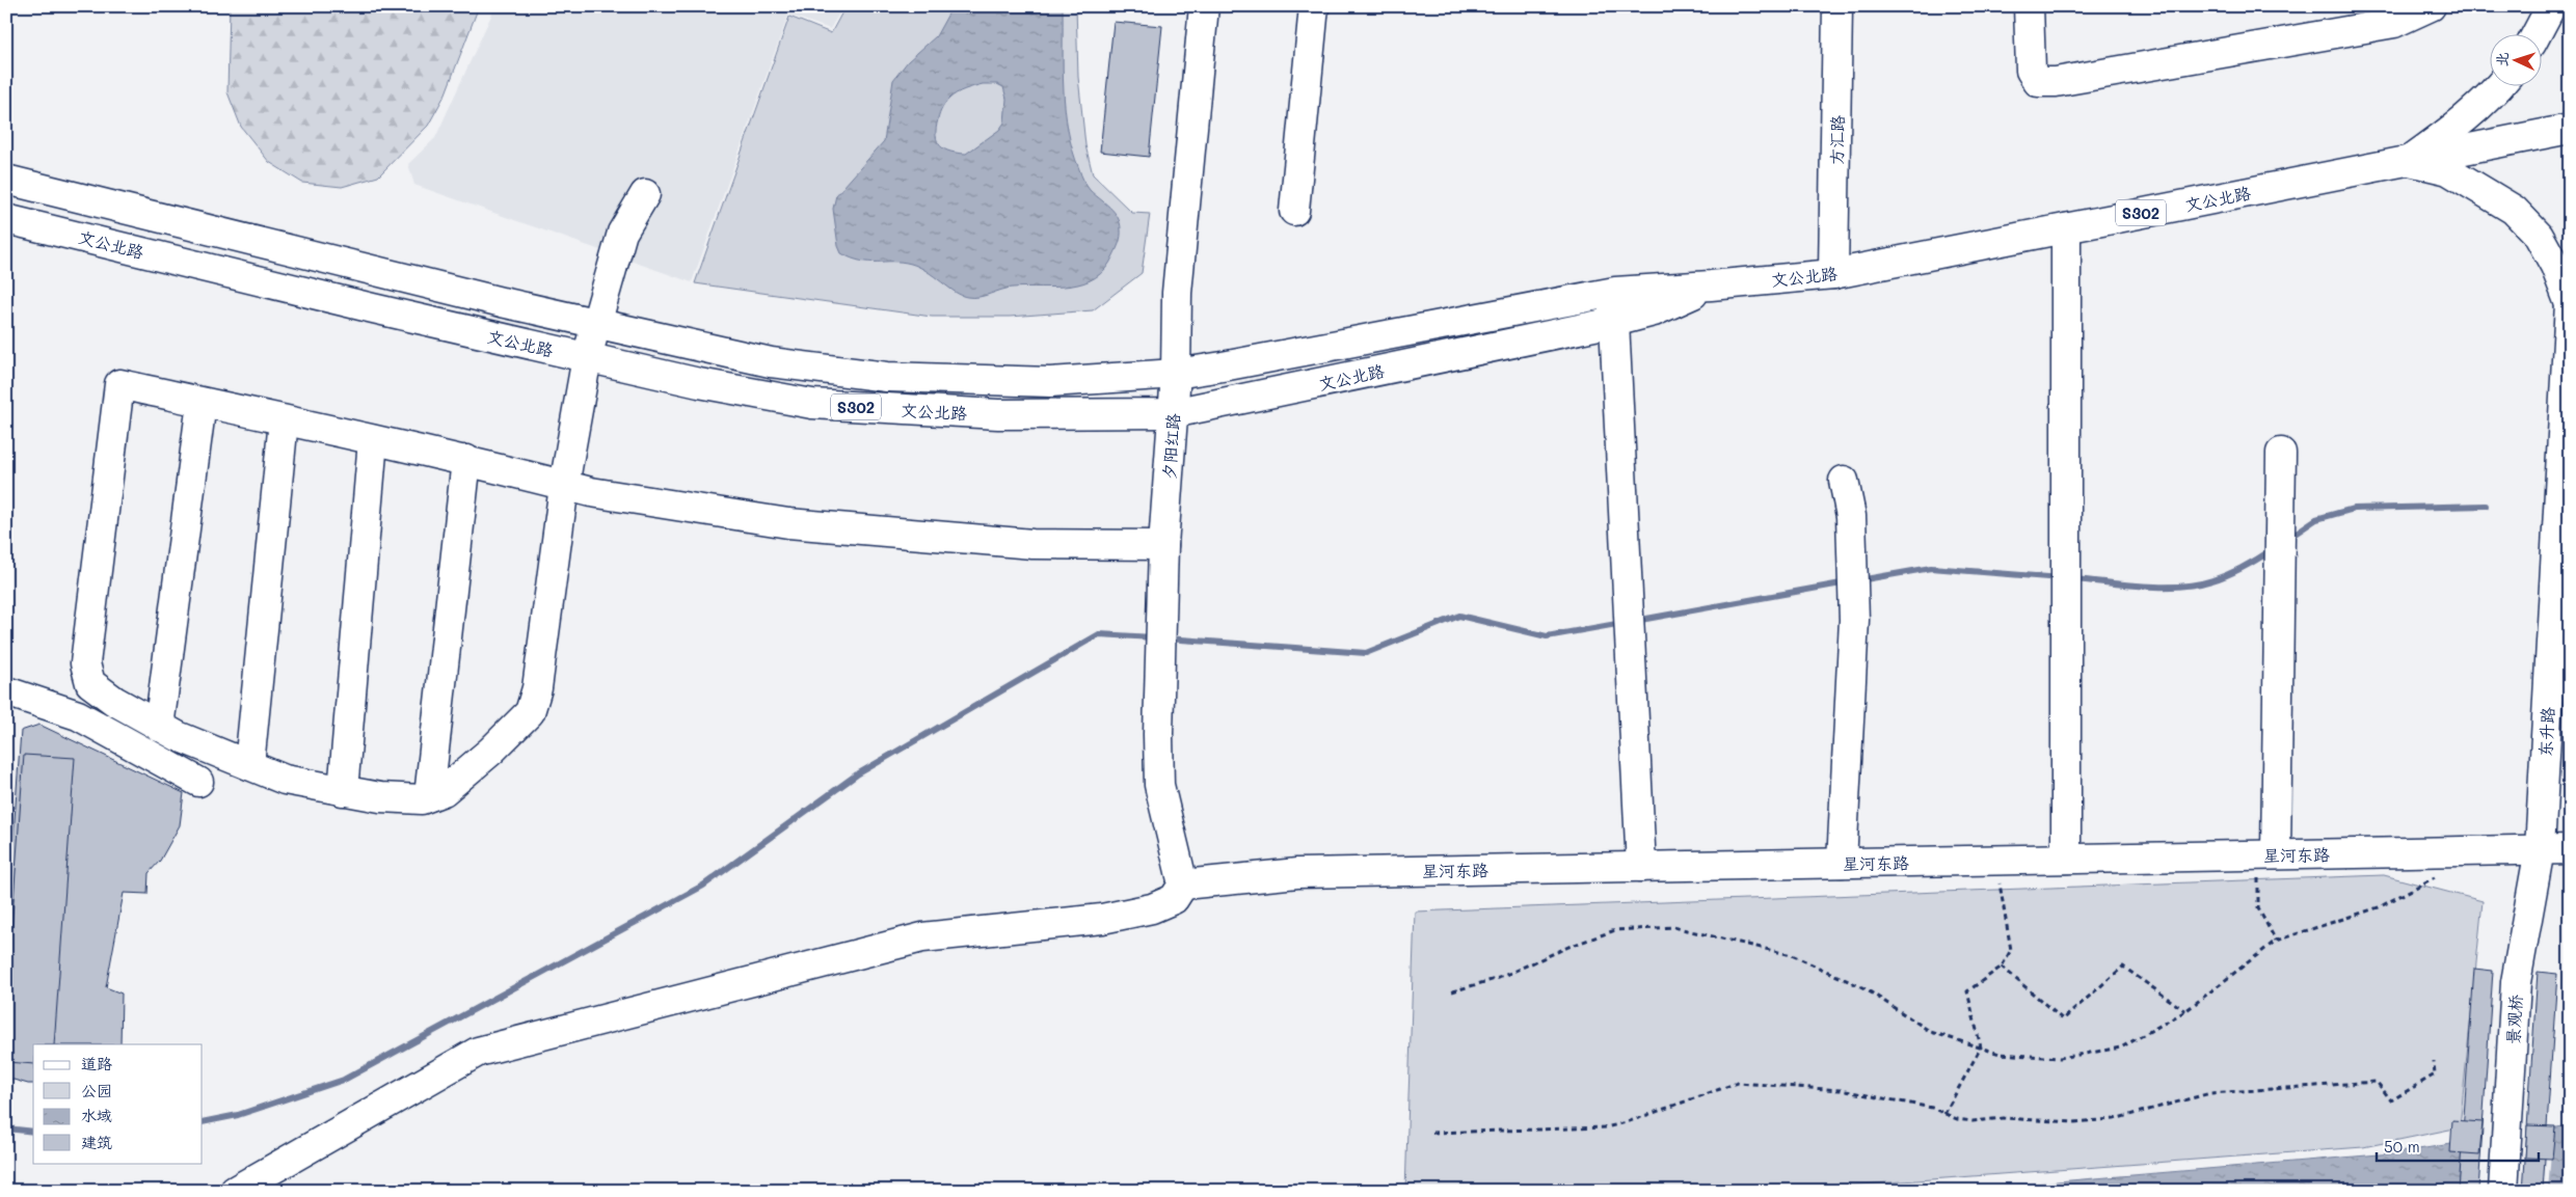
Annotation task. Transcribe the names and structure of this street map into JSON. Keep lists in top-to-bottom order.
{
  "streets": {
    "street": [
      "方汇路",
      "文公北路",
      "S302",
      "夕阳红路",
      "东升路",
      "星河东路",
      "景观桥"
    ]
  },
  "crossings": [
    ["方汇路", "文公北路"],
    ["文公北路", "夕阳红路"],
    ["夕阳红路", "星河东路"],
    ["东升路", "星河东路"],
    ["东升路", "景观桥"],
    ["星河东路", "景观桥"]
  ],
  "legend": [
    "道路",
    "公园",
    "水域",
    "建筑"
  ],
  "scale_bar": "50 m",
  "north": "left"
}
